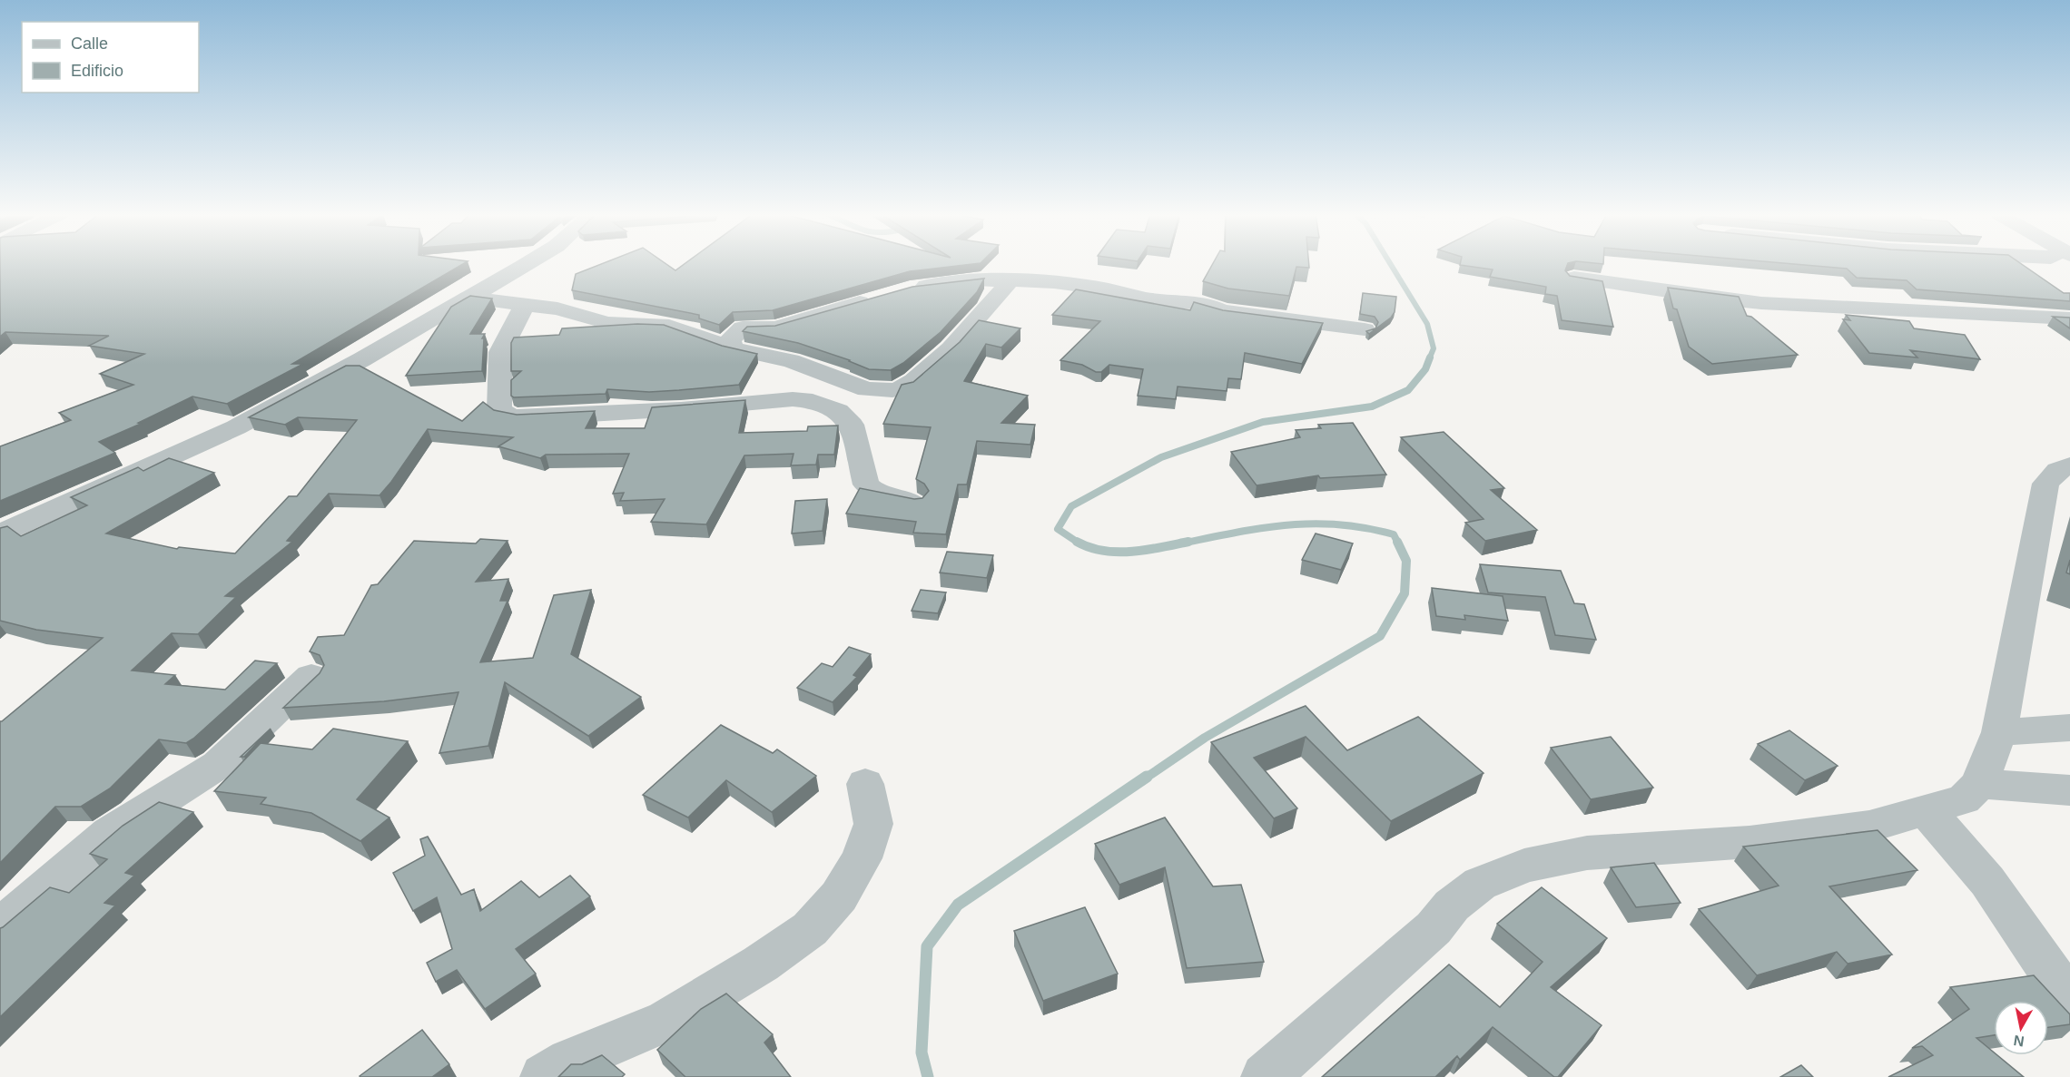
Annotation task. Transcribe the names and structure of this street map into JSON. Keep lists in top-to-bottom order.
{
  "legend": ["Calle", "Edificio"],
  "north": "bottom"
}
